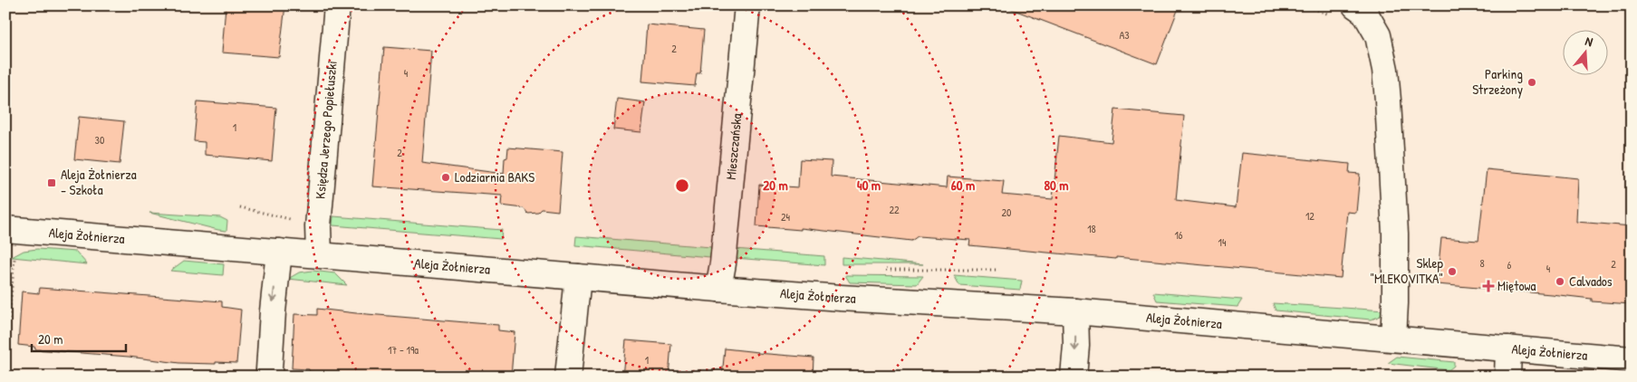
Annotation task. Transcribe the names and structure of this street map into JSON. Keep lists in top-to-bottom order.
{
  "streets": {
    "street": ["Księdza Jerzego Popiełuszki", "Mieszczańska", "Aleja Żołnierza"]
  },
  "crossings": [
    ["Księdza Jerzego Popiełuszki", "Aleja Żołnierza"],
    ["Mieszczańska", "Aleja Żołnierza"]
  ],
  "places": {
    "other": [
      "Parking Strzeżony",
      "Lodziarnia BAKS",
      "Sklep \"MLEKOVITKA\"",
      "Calvados"
    ],
    "transit": ["Aleja Żołnierza - Szkoła"],
    "health": ["Miętowa"]
  },
  "house_numbers": [
    "A3",
    "2",
    "4",
    "1",
    "30",
    "2",
    "22",
    "20",
    "12",
    "24",
    "18",
    "16",
    "14",
    "8",
    "2",
    "6",
    "4",
    "17 - 19a",
    "1"
  ],
  "scale_bar": "20 m",
  "north": "top",
  "rings": [
    "20 m",
    "40 m",
    "60 m",
    "80 m"
  ]
}
